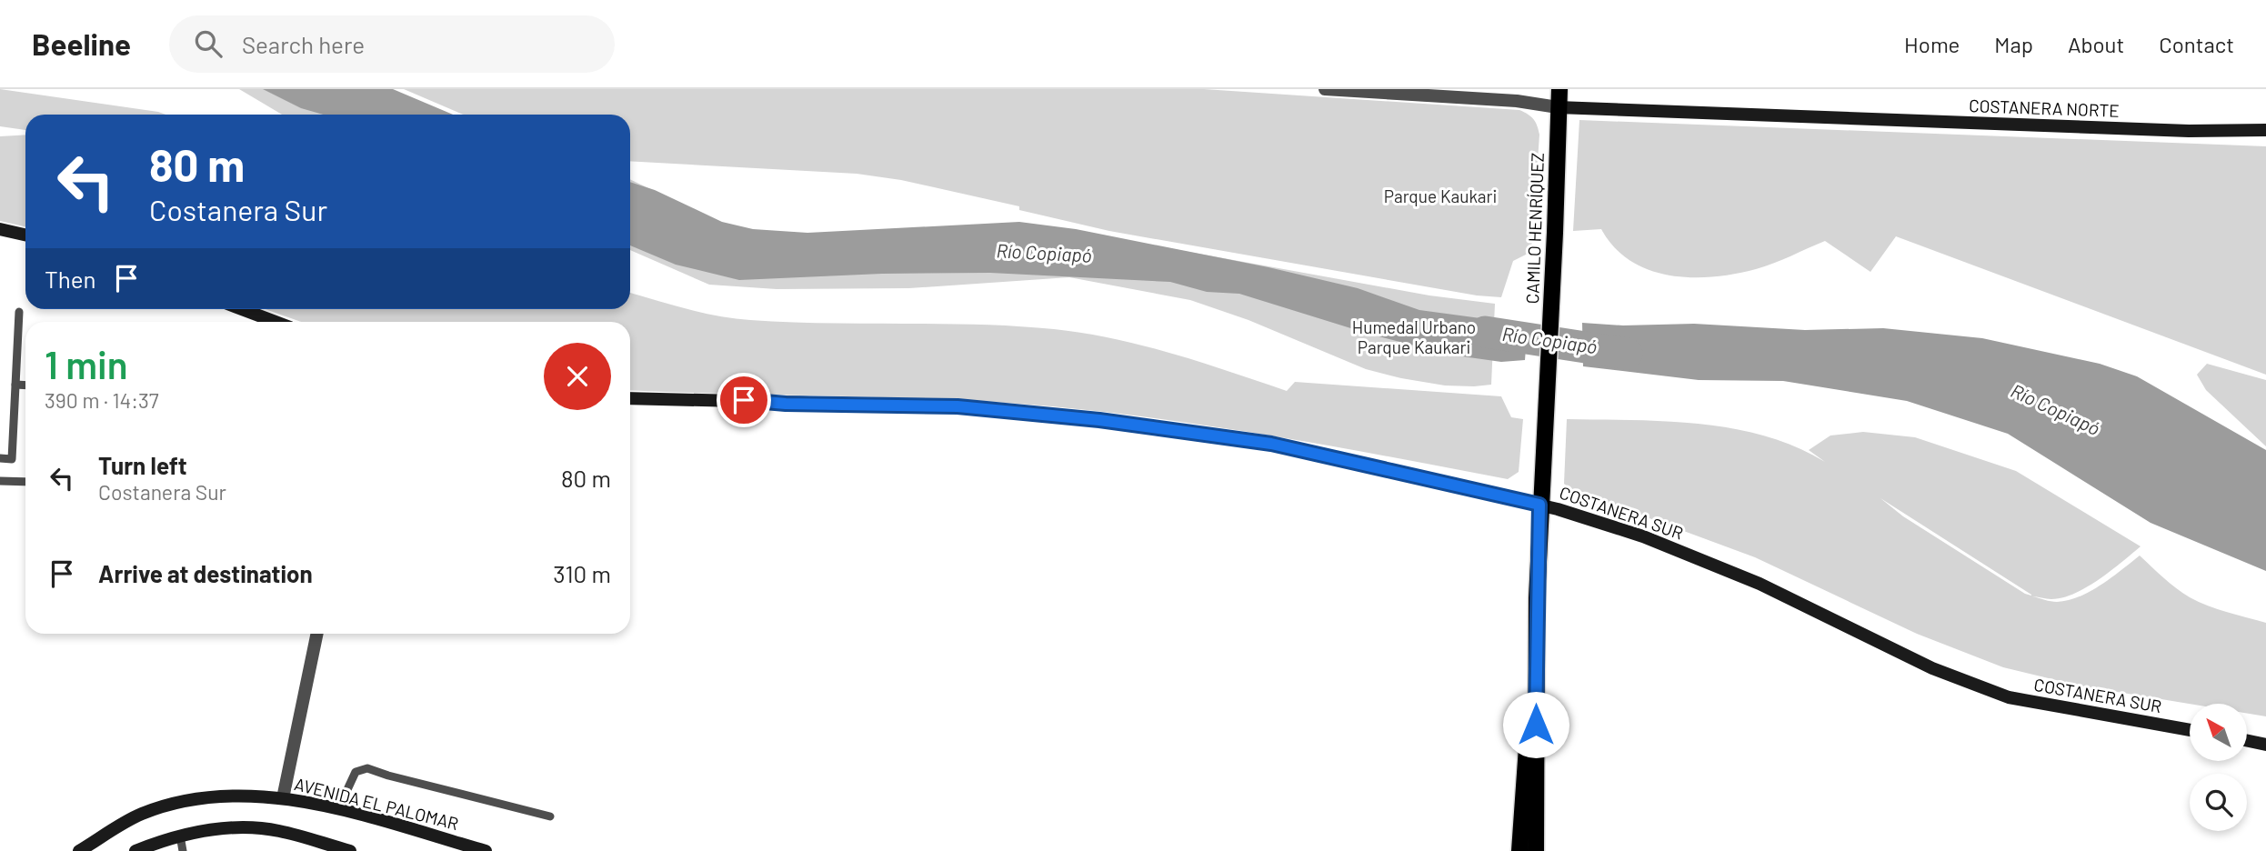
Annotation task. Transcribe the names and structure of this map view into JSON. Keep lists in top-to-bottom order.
{
  "streets": {
    "main road": ["CAMILO HENRÍQUEZ"],
    "street": ["COSTANERA NORTE", "COSTANERA SUR", "AVENIDA EL PALOMAR"]
  },
  "crossings": [
    ["COSTANERA NORTE", "CAMILO HENRÍQUEZ"],
    ["CAMILO HENRÍQUEZ", "COSTANERA SUR"]
  ],
  "water": ["Río Copiapó"],
  "parks": ["Parque Kaukari", "Humedal Urbano Parque Kaukari"],
  "north": "top left",
  "page": {
    "header": "Beeline",
    "search": "Search here",
    "nav": [
      "Home",
      "Map",
      "About",
      "Contact"
    ],
    "turn": ["80 m", "Costanera Sur"],
    "then": "Then",
    "heading": ["1 min", "390 m · 14:37"],
    "list": [
      {
        "name": "Turn left",
        "note": "Costanera Sur",
        "value": "80 m"
      },
      {
        "name": "Arrive at destination",
        "value": "310 m"
      }
    ]
  }
}
